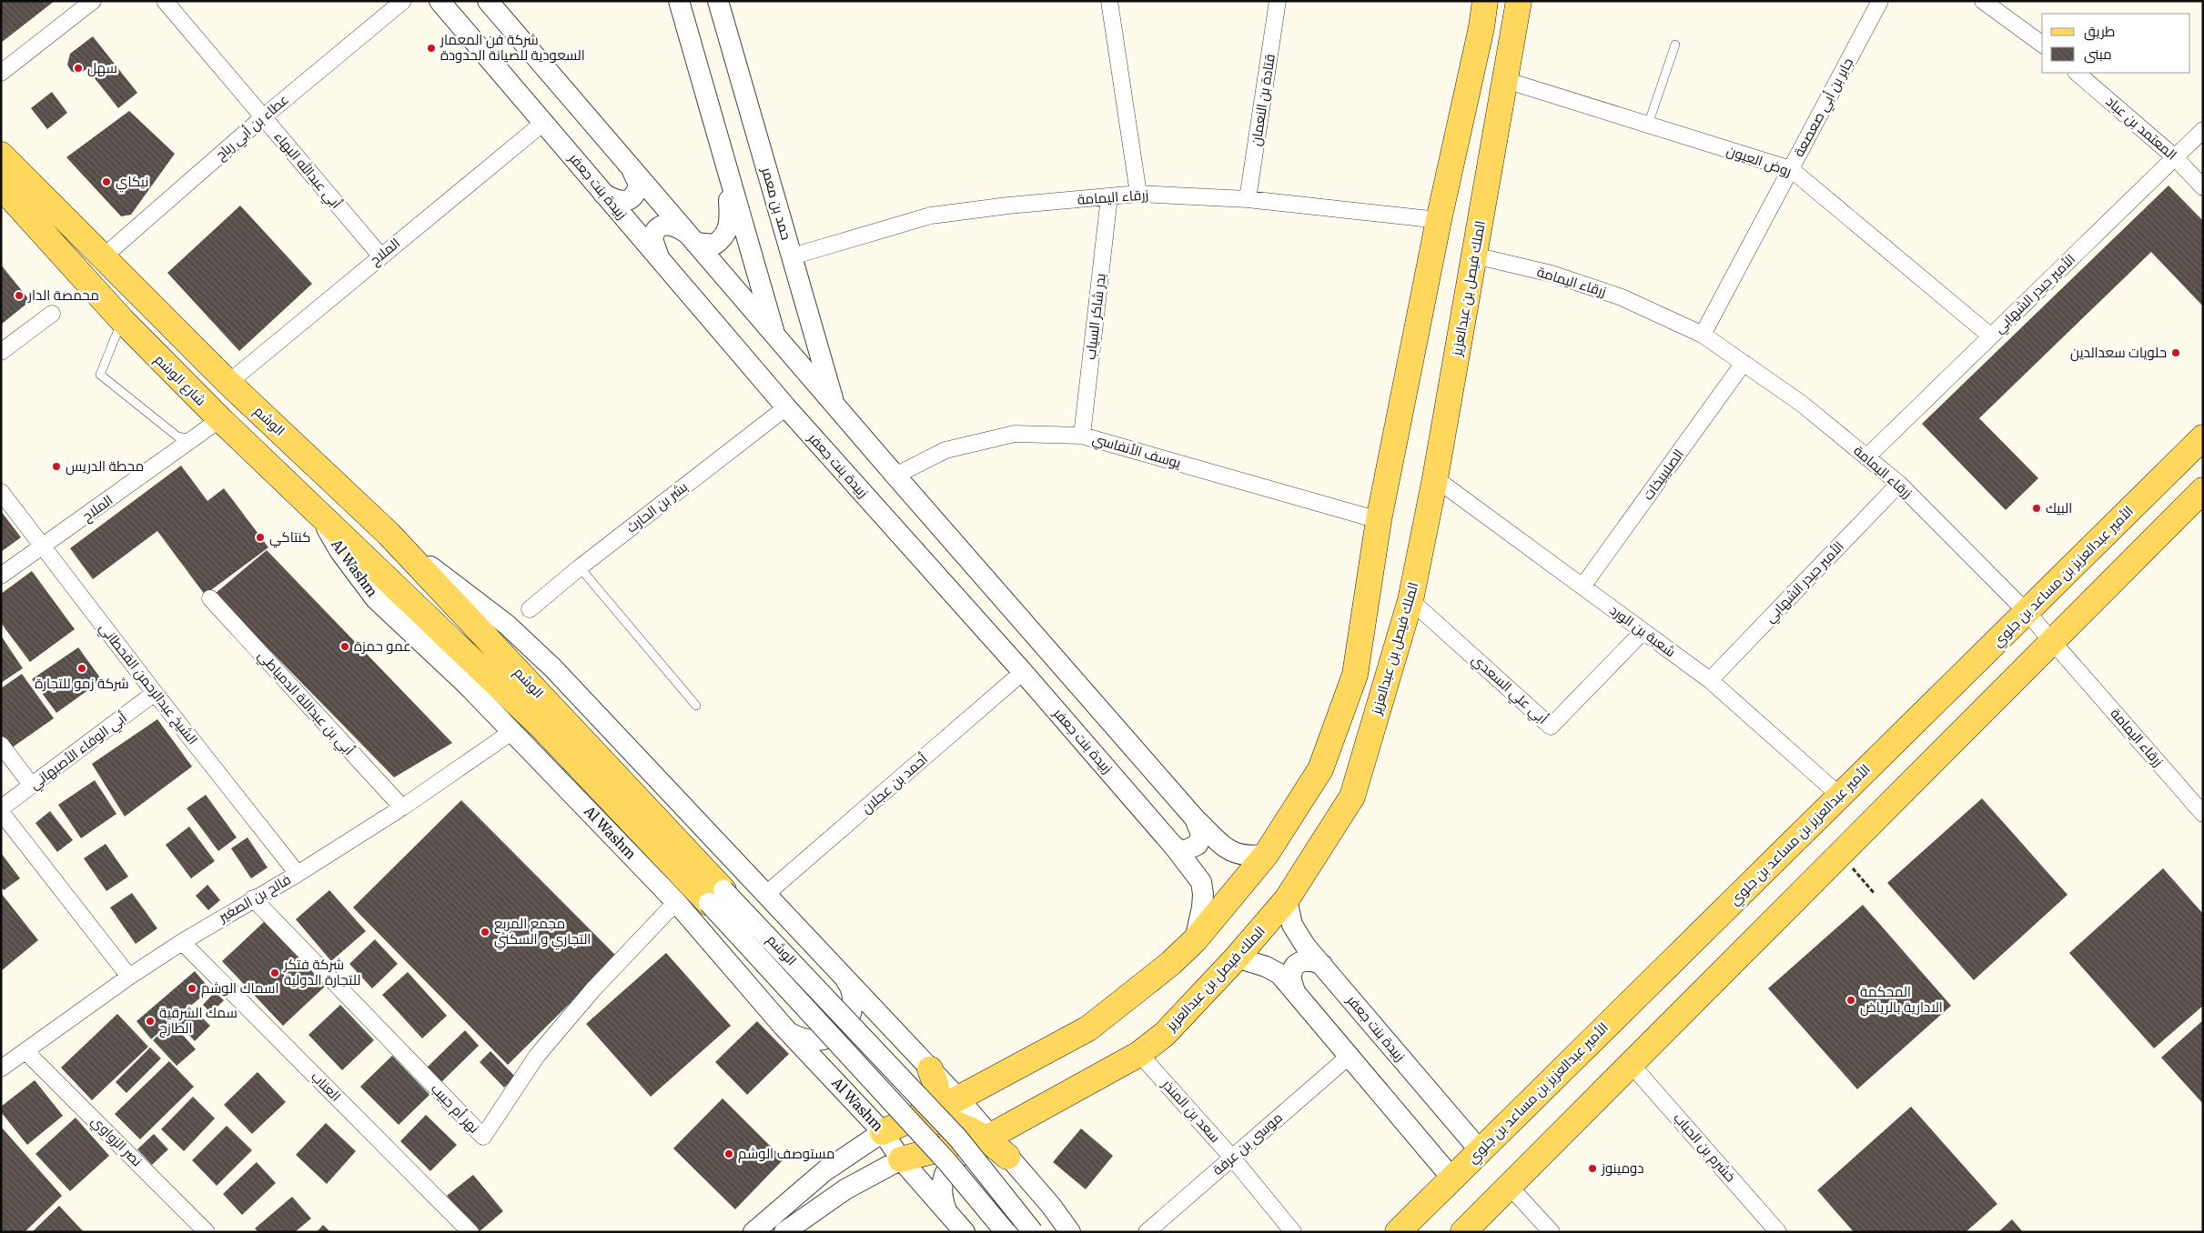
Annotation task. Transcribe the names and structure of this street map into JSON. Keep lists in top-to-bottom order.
{
  "streets": {
    "main road": [
      "الملك فيصل بن عبدالعزيز",
      "شارع الوشم",
      "الوشم",
      "الأمير عبدالعزيز بن مساعد بن جلوي"
    ],
    "street": [
      "قتادة بن النعمان",
      "جابر بن أبي صعصعة",
      "عطاء بن أبي رباح",
      "المعتمد بن عباد",
      "روض العيون",
      "أبي عبدالله البهاء",
      "زبيدة بنت جعفر",
      "زرقاء اليمامة",
      "حمد بن معمر",
      "الملاح",
      "الأمير حيدر الشهابي",
      "بدر شاكر السياب",
      "يوسف الأنفاسي",
      "الصليبيخات",
      "بشر بن الحارث",
      "Al Washm",
      "شعبة بن الورد",
      "الشيخ عبدالرحمن القحطاني",
      "أبي علي السعدي",
      "أبي بن عبداللة الدمياطي",
      "أبي الوفاء الأصبهاني",
      "أحمد بن عجلان",
      "فالح بن الصغير",
      "العناب",
      "نهر أم حبيب",
      "سعد بن المنذر",
      "نصر الزواوي",
      "موسى بن عرفة",
      "خشرم بن الحباب"
    ]
  },
  "crossings": [
    ["قتادة بن النعمان", "زرقاء اليمامة"],
    ["جابر بن أبي صعصعة", "روض العيون"],
    ["جابر بن أبي صعصعة", "زرقاء اليمامة"],
    ["عطاء بن أبي رباح", "أبي عبدالله البهاء"],
    ["عطاء بن أبي رباح", "الوشم"],
    ["المعتمد بن عباد", "الأمير حيدر الشهابي"],
    ["روض العيون", "الملك فيصل بن عبدالعزيز"],
    ["روض العيون", "الأمير حيدر الشهابي"],
    ["أبي عبدالله البهاء", "الملاح"],
    ["زبيدة بنت جعفر", "الملاح"],
    ["زبيدة بنت جعفر", "الملك فيصل بن عبدالعزيز"],
    ["زبيدة بنت جعفر", "بشر بن الحارث"],
    ["زبيدة بنت جعفر", "الأمير عبدالعزيز بن مساعد بن جلوي"],
    ["زبيدة بنت جعفر", "أحمد بن عجلان"],
    ["زرقاء اليمامة", "حمد بن معمر"],
    ["زرقاء اليمامة", "الملك فيصل بن عبدالعزيز"],
    ["زرقاء اليمامة", "الأمير حيدر الشهابي"],
    ["زرقاء اليمامة", "بدر شاكر السياب"],
    ["زرقاء اليمامة", "الصليبيخات"],
    ["زرقاء اليمامة", "الأمير عبدالعزيز بن مساعد بن جلوي"],
    ["الملاح", "شارع الوشم"],
    ["الملاح", "الوشم"],
    ["الملاح", "الشيخ عبدالرحمن القحطاني"],
    ["الملك فيصل بن عبدالعزيز", "Al Washm"],
    ["الملك فيصل بن عبدالعزيز", "شعبة بن الورد"],
    ["الملك فيصل بن عبدالعزيز", "أبي علي السعدي"],
    ["الملك فيصل بن عبدالعزيز", "سعد بن المنذر"],
    ["الأمير حيدر الشهابي", "شعبة بن الورد"],
    ["بدر شاكر السياب", "يوسف الأنفاسي"],
    ["شارع الوشم", "الوشم"],
    ["شارع الوشم", "Al Washm"],
    ["الصليبيخات", "شعبة بن الورد"],
    ["Al Washm", "فالح بن الصغير"],
    ["Al Washm", "نهر أم حبيب"],
    ["الأمير عبدالعزيز بن مساعد بن جلوي", "شعبة بن الورد"],
    ["شعبة بن الورد", "أبي علي السعدي"],
    ["الشيخ عبدالرحمن القحطاني", "أبي الوفاء الأصبهاني"],
    ["الشيخ عبدالرحمن القحطاني", "فالح بن الصغير"],
    ["أبي بن عبداللة الدمياطي", "فالح بن الصغير"],
    ["فالح بن الصغير", "العناب"],
    ["فالح بن الصغير", "نهر أم حبيب"],
    ["فالح بن الصغير", "نصر الزواوي"],
    ["سعد بن المنذر", "موسى بن عرفة"]
  ],
  "places": [
    "شركة فن المعمار السعودية للصيانة الحدودة",
    "سهل",
    "نيكاي",
    "محمصة الدار",
    "حلويات سعدالدين",
    "محطة الدريس",
    "البيك",
    "كنتاكي",
    "عمو حمزة",
    "شركة زمو للتجارة",
    "مجمع المربع التجاري و السكني",
    "شركة فتكر للتجارة الدولية",
    "اسماك الوشم",
    "المحكمة الادارية بالرياض",
    "سمك الشرقية الطازج",
    "مستوصف الوشم",
    "دومينوز"
  ],
  "legend": ["طريق", "مبنى"]
}
